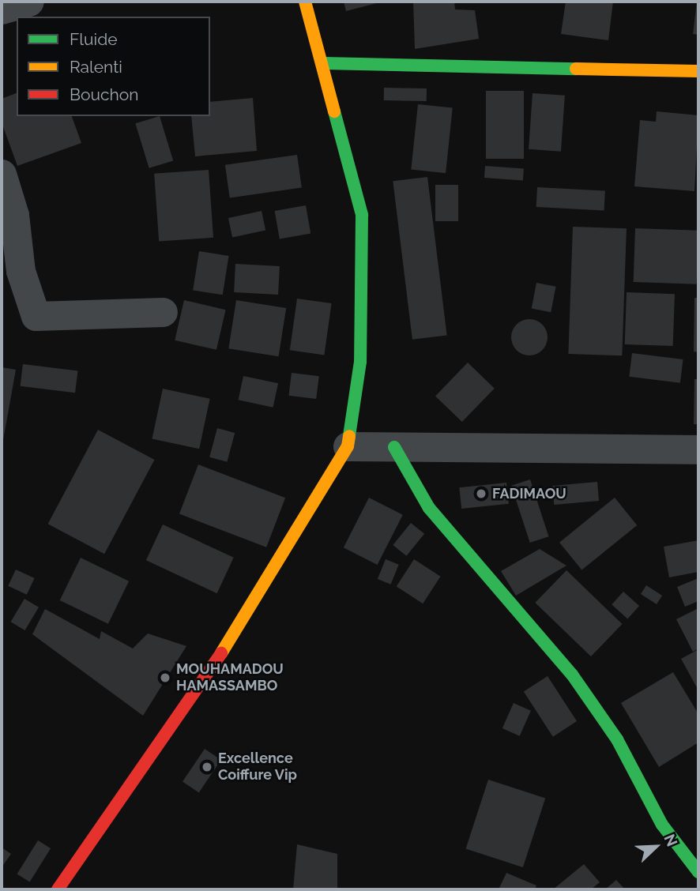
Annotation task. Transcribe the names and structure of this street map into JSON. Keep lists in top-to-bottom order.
{
  "places": ["FADIMAOU", "MOUHAMADOU HAMASSAMBO", "Excellence Coiffure Vip"],
  "legend": ["Fluide", "Ralenti", "Bouchon"],
  "north": "top right"
}
